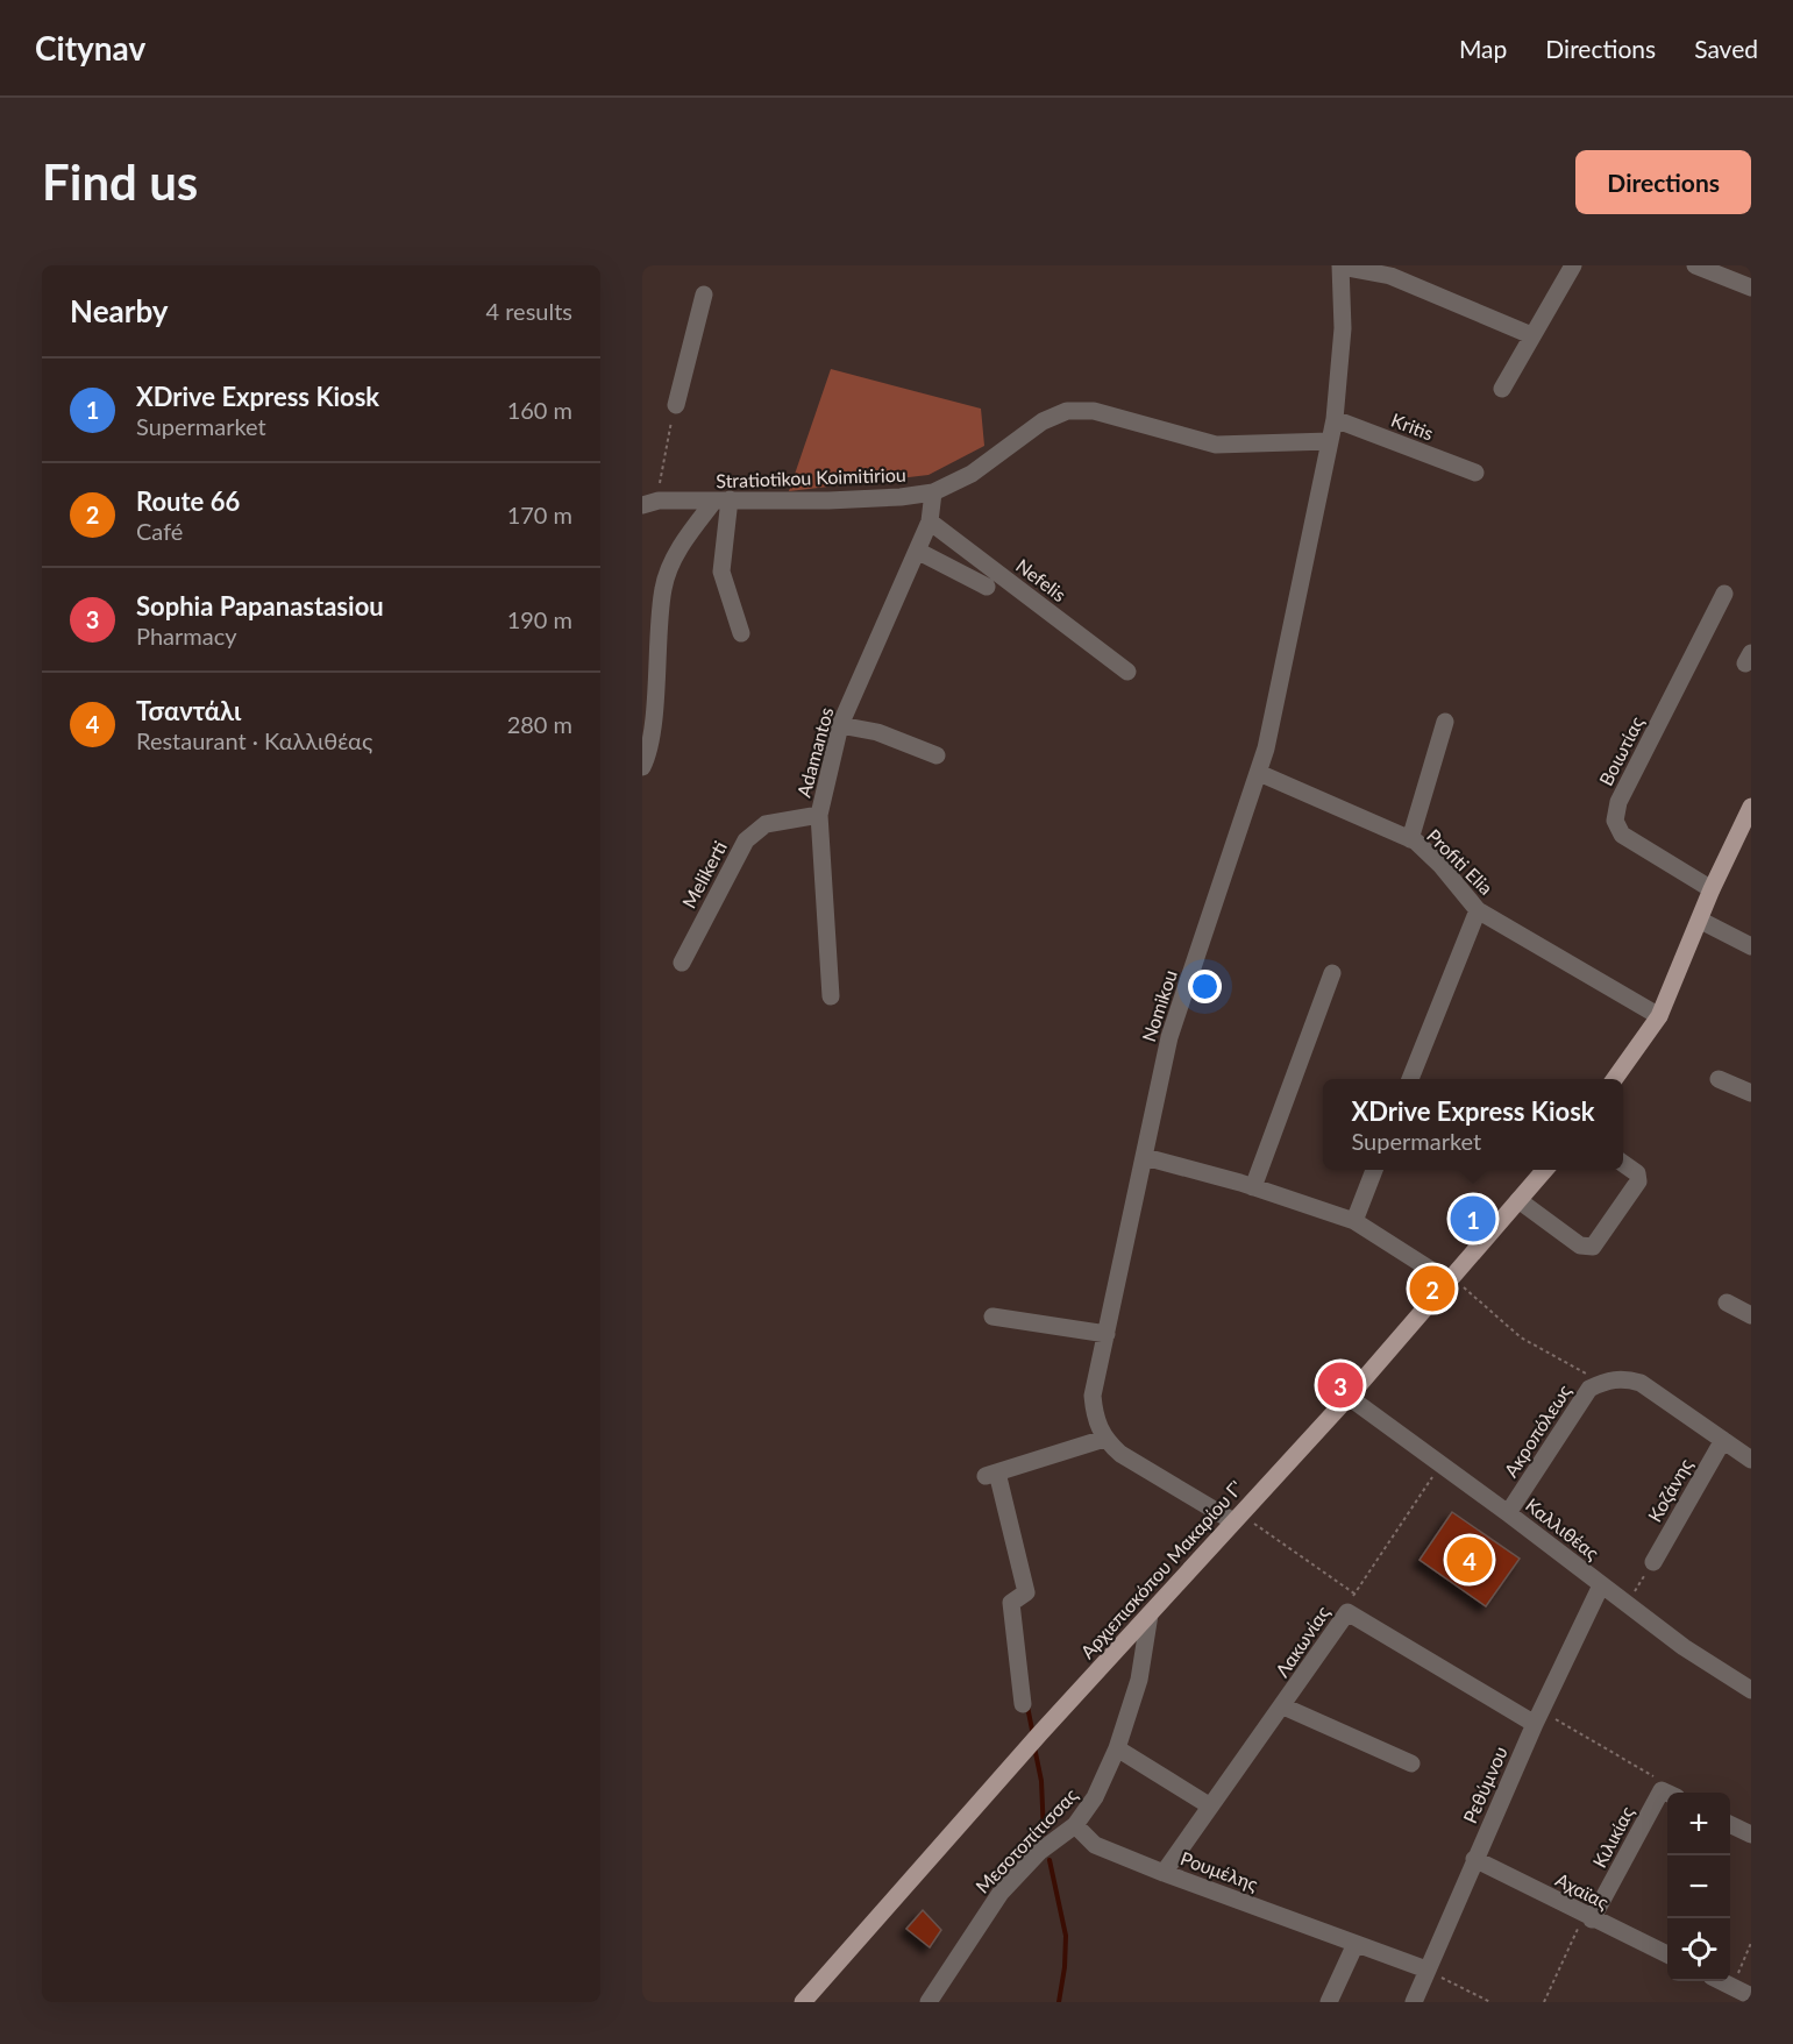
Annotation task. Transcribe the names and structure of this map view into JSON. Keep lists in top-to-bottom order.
{
  "streets": {
    "main road": ["Αρχιεπισκόπου Μακαρίου Γ'"],
    "street": [
      "Kritis",
      "Stratiotikou Koimitiriou",
      "Nefelis",
      "Βοιωτίας",
      "Adamantos",
      "Profiti Elia",
      "Melikerti",
      "Nomikou",
      "Ακροπόλεως",
      "Κοζάνης",
      "Καλλιθέας",
      "Λακωνίας",
      "Ρεθύμνου",
      "Κιλικίας",
      "Μεσοτοπίτισσας",
      "Ρουμέλης",
      "Αχαϊας"
    ]
  },
  "crossings": [
    ["Kritis", "Nomikou"],
    ["Stratiotikou Koimitiriou", "Adamantos"],
    ["Stratiotikou Koimitiriou", "Nomikou"],
    ["Nefelis", "Adamantos"],
    ["Adamantos", "Melikerti"],
    ["Profiti Elia", "Nomikou"],
    ["Ακροπόλεως", "Καλλιθέας"],
    ["Καλλιθέας", "Αρχιεπισκόπου Μακαρίου Γ'"],
    ["Καλλιθέας", "Ρεθύμνου"],
    ["Αρχιεπισκόπου Μακαρίου Γ'", "Μεσοτοπίτισσας"],
    ["Λακωνίας", "Ρεθύμνου"],
    ["Λακωνίας", "Ρουμέλης"],
    ["Ρεθύμνου", "Ρουμέλης"],
    ["Ρεθύμνου", "Αχαϊας"],
    ["Κιλικίας", "Αχαϊας"],
    ["Μεσοτοπίτισσας", "Ρουμέλης"]
  ],
  "page": {
    "header": "Citynav",
    "nav": ["Map", "Directions", "Saved"],
    "buttons": "Directions",
    "title": "Find us",
    "heading": ["Nearby", "4 results"],
    "list": [
      {
        "mark": "1",
        "name": "XDrive Express Kiosk",
        "note": "Supermarket",
        "value": "160 m"
      },
      {
        "mark": "2",
        "name": "Route 66",
        "note": "Café",
        "value": "170 m"
      },
      {
        "mark": "3",
        "name": "Sophia Papanastasiou",
        "note": "Pharmacy",
        "value": "190 m"
      },
      {
        "mark": "4",
        "name": "Τσαντάλι",
        "note": "Restaurant · Καλλιθέας",
        "value": "280 m"
      }
    ],
    "popup": ["XDrive Express Kiosk", "Supermarket"],
    "pins": [
      "1",
      "2",
      "3",
      "4"
    ],
    "map_buttons": ["+", "−"]
  }
}
